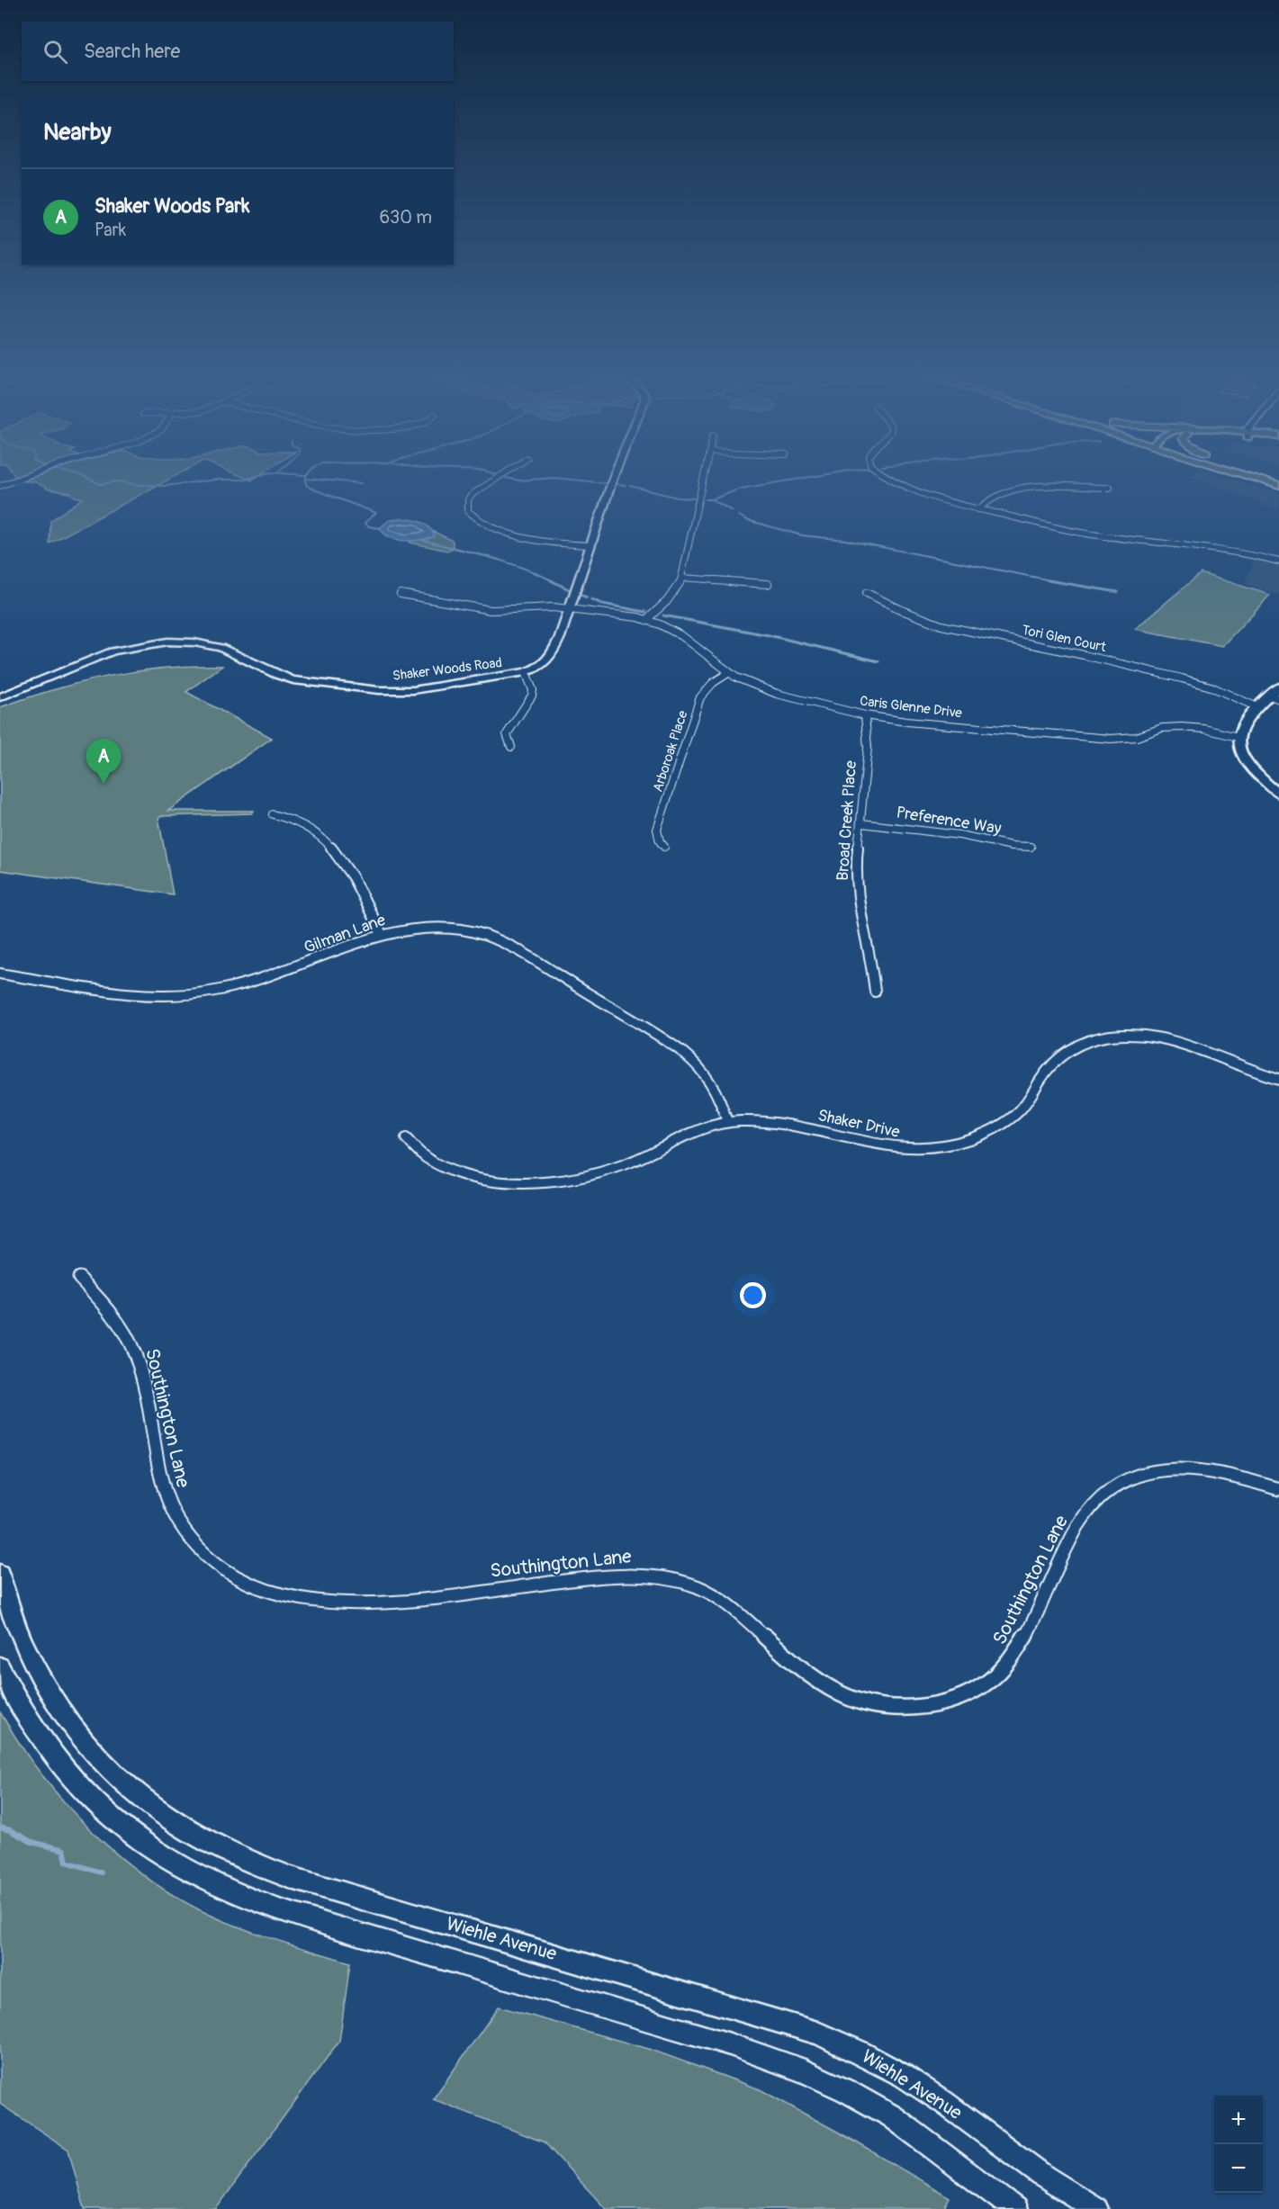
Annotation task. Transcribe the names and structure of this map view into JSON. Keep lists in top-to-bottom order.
{
  "streets": {
    "street": [
      "Tori Glen Court",
      "Shaker Woods Road",
      "Caris Glenne Drive",
      "Arboroak Place",
      "Broad Creek Place",
      "Preference Way",
      "Gilman Lane",
      "Shaker Drive",
      "Southington Lane",
      "Wiehle Avenue"
    ]
  },
  "crossings": [
    ["Shaker Woods Road", "Caris Glenne Drive"],
    ["Caris Glenne Drive", "Arboroak Place"],
    ["Caris Glenne Drive", "Broad Creek Place"],
    ["Broad Creek Place", "Preference Way"],
    ["Gilman Lane", "Shaker Drive"]
  ],
  "page": {
    "search": "Search here",
    "heading": "Nearby",
    "list": [
      {
        "mark": "A",
        "name": "Shaker Woods Park",
        "note": "Park",
        "value": "630 m"
      }
    ],
    "pins": "A",
    "map_buttons": ["+", "−"]
  }
}
